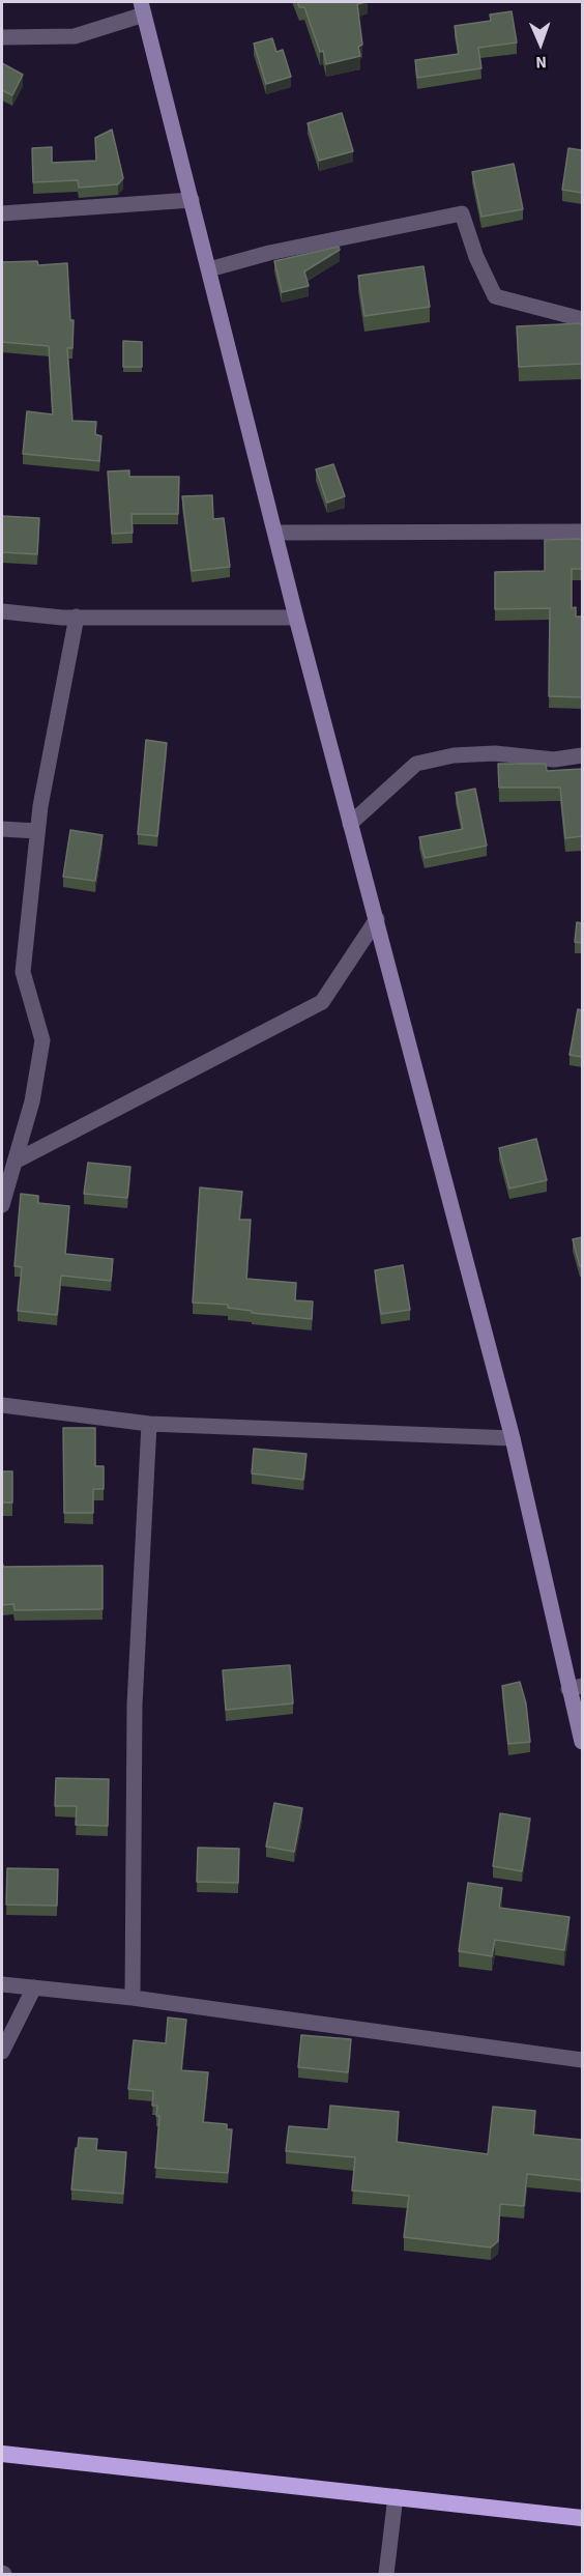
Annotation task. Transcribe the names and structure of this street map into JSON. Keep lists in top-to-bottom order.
{
  "north": "bottom"
}
